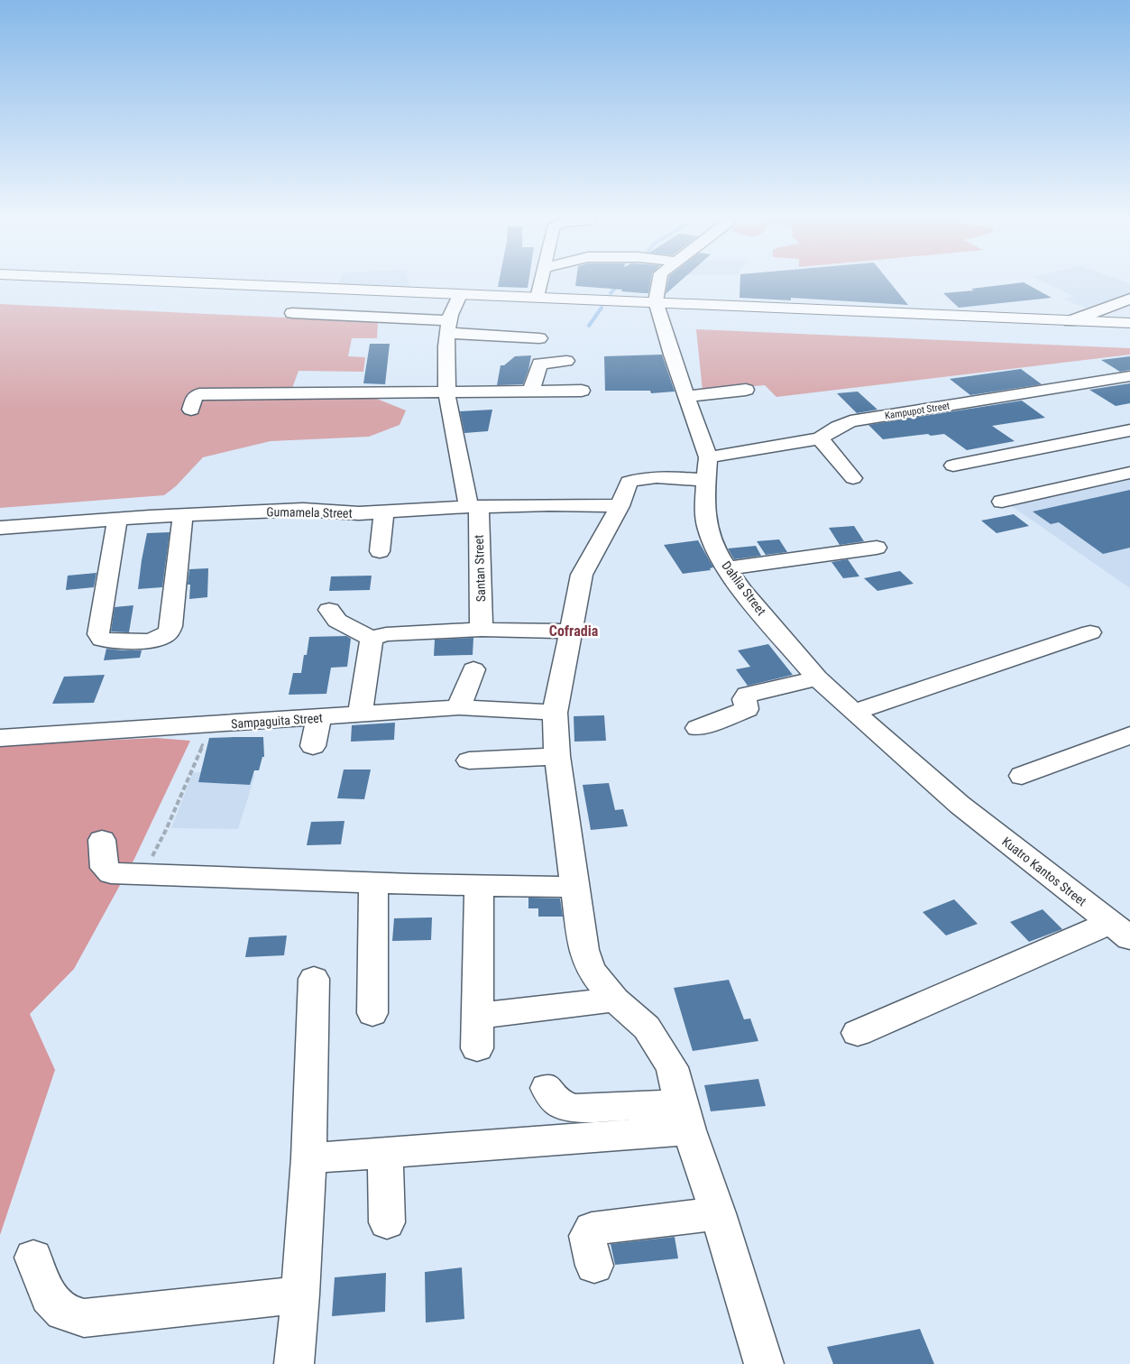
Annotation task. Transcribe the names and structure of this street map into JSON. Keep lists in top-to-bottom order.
{
  "streets": {
    "street": [
      "Kampupot Street",
      "Gumamela Street",
      "Santan Street",
      "Dahlia Street",
      "Sampaguita Street",
      "Kuatro Kantos Street"
    ]
  },
  "crossings": [
    ["Kampupot Street", "Dahlia Street"],
    ["Gumamela Street", "Santan Street"],
    ["Dahlia Street", "Kuatro Kantos Street"]
  ],
  "districts": ["Cofradia"]
}
